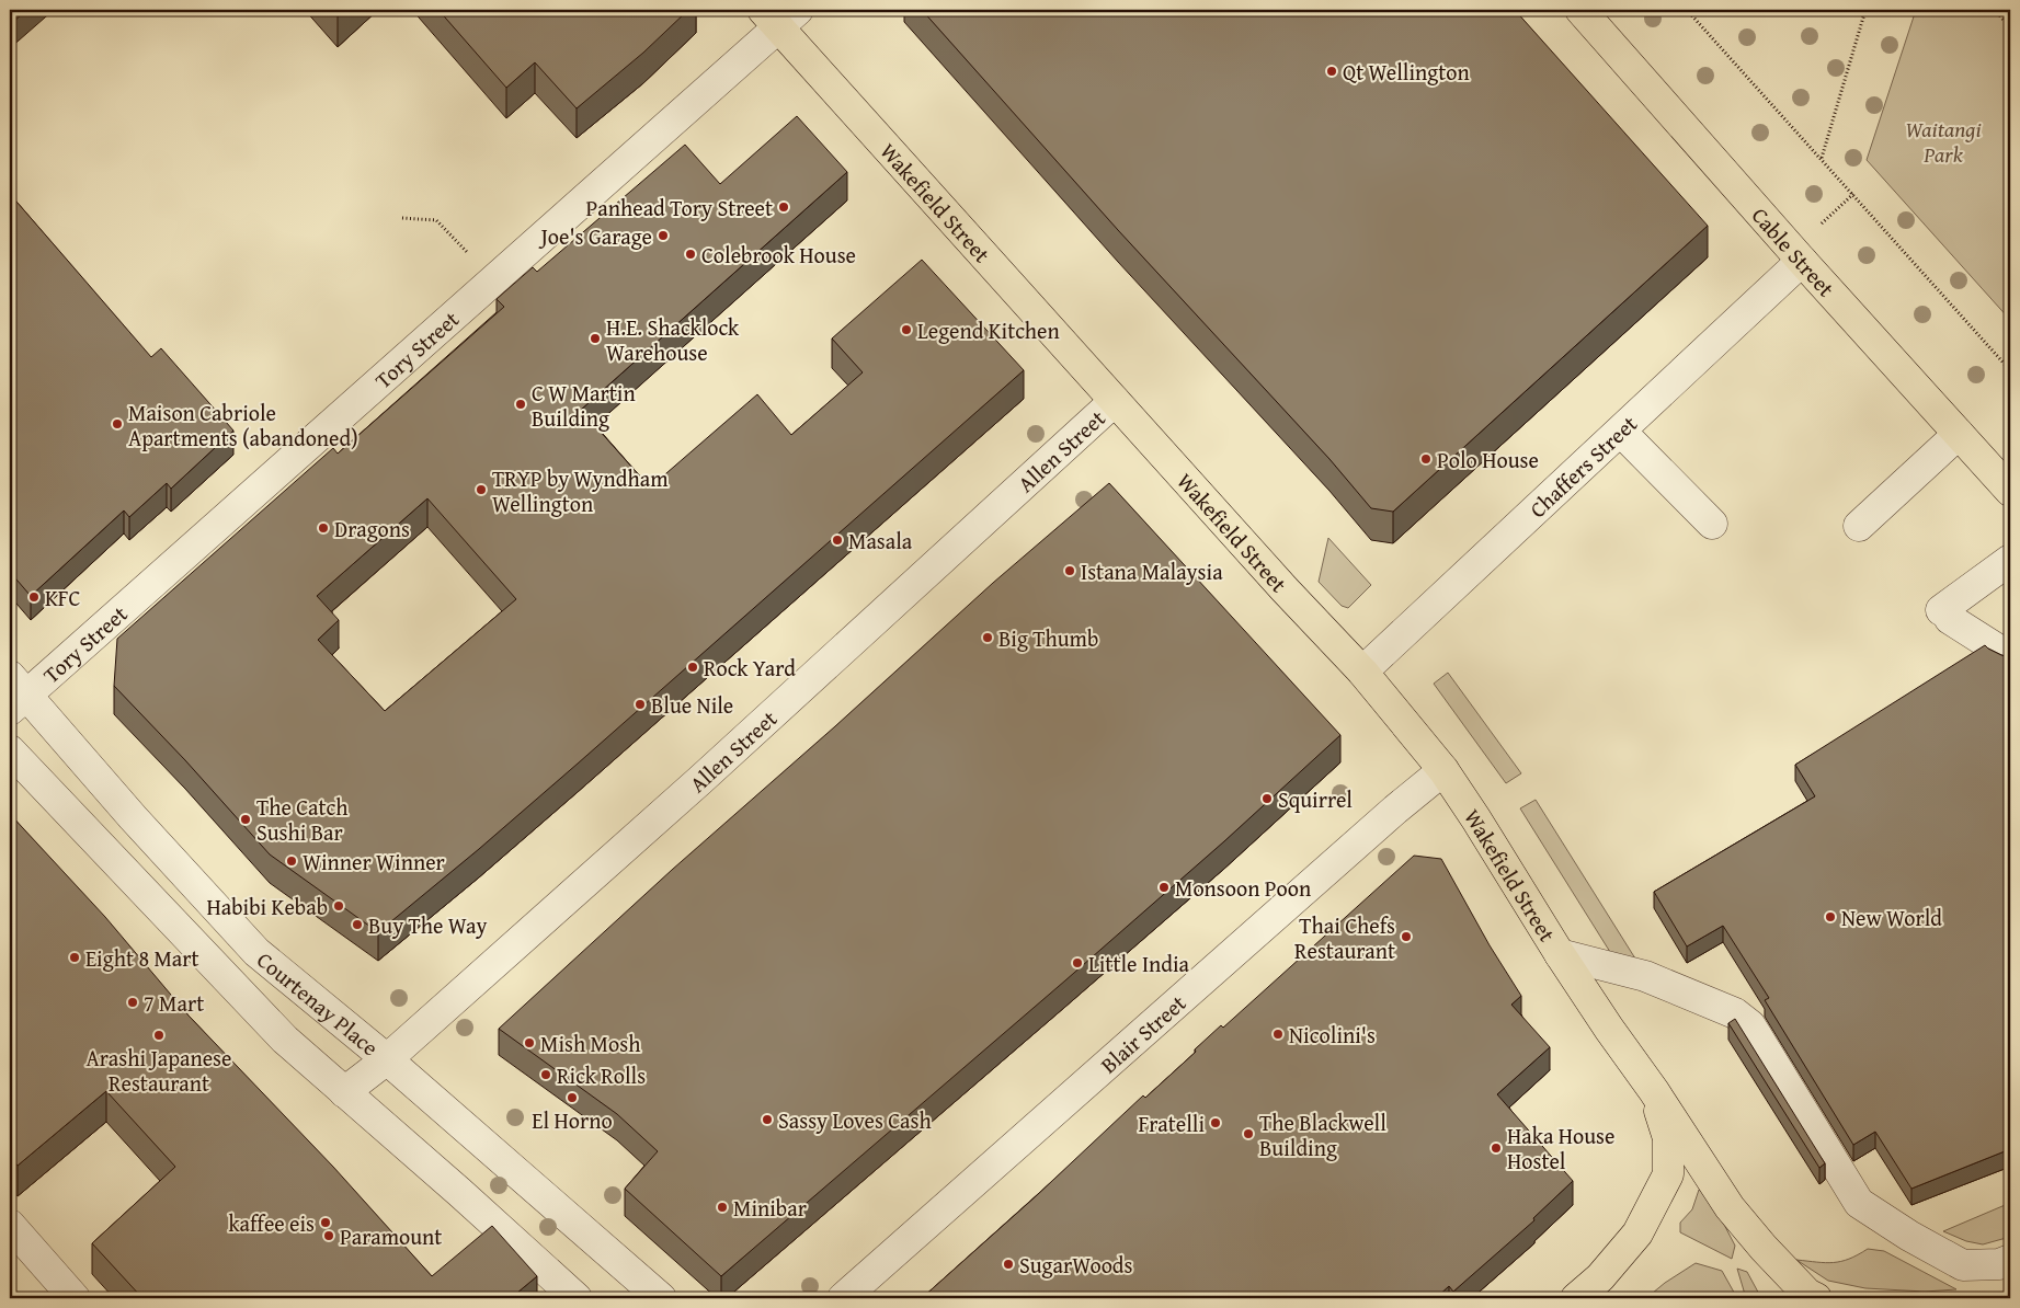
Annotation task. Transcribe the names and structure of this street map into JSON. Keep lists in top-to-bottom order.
{
  "streets": {
    "main road": ["Wakefield Street", "Cable Street"],
    "street": [
      "Tory Street",
      "Allen Street",
      "Chaffers Street",
      "Courtenay Place",
      "Blair Street"
    ]
  },
  "crossings": [
    ["Wakefield Street", "Tory Street"],
    ["Wakefield Street", "Allen Street"],
    ["Wakefield Street", "Chaffers Street"],
    ["Wakefield Street", "Blair Street"],
    ["Cable Street", "Chaffers Street"],
    ["Tory Street", "Courtenay Place"],
    ["Allen Street", "Courtenay Place"]
  ],
  "parks": ["Waitangi Park"],
  "places": [
    "Qt Wellington",
    "Panhead Tory Street",
    "Joe's Garage",
    "Colebrook House",
    "Legend Kitchen",
    "H.E. Shacklock Warehouse",
    "C W Martin Building",
    "Maison Cabriole Apartments (abandoned)",
    "Polo House",
    "TRYP by Wyndham Wellington",
    "Dragons",
    "Masala",
    "Istana Malaysia",
    "KFC",
    "Big Thumb",
    "Rock Yard",
    "Blue Nile",
    "Squirrel",
    "The Catch Sushi Bar",
    "Winner Winner",
    "Monsoon Poon",
    "Habibi Kebab",
    "New World",
    "Buy The Way",
    "Thai Chefs Restaurant",
    "Eight 8 Mart",
    "Little India",
    "7 Mart",
    "Nicolini's",
    "Arashi Japanese Restaurant",
    "Mish Mosh",
    "Rick Rolls",
    "El Horno",
    "Sassy Loves Cash",
    "Fratelli",
    "The Blackwell Building",
    "Haka House Hostel",
    "Minibar",
    "kaffee eis",
    "Paramount",
    "SugarWoods"
  ]
}
